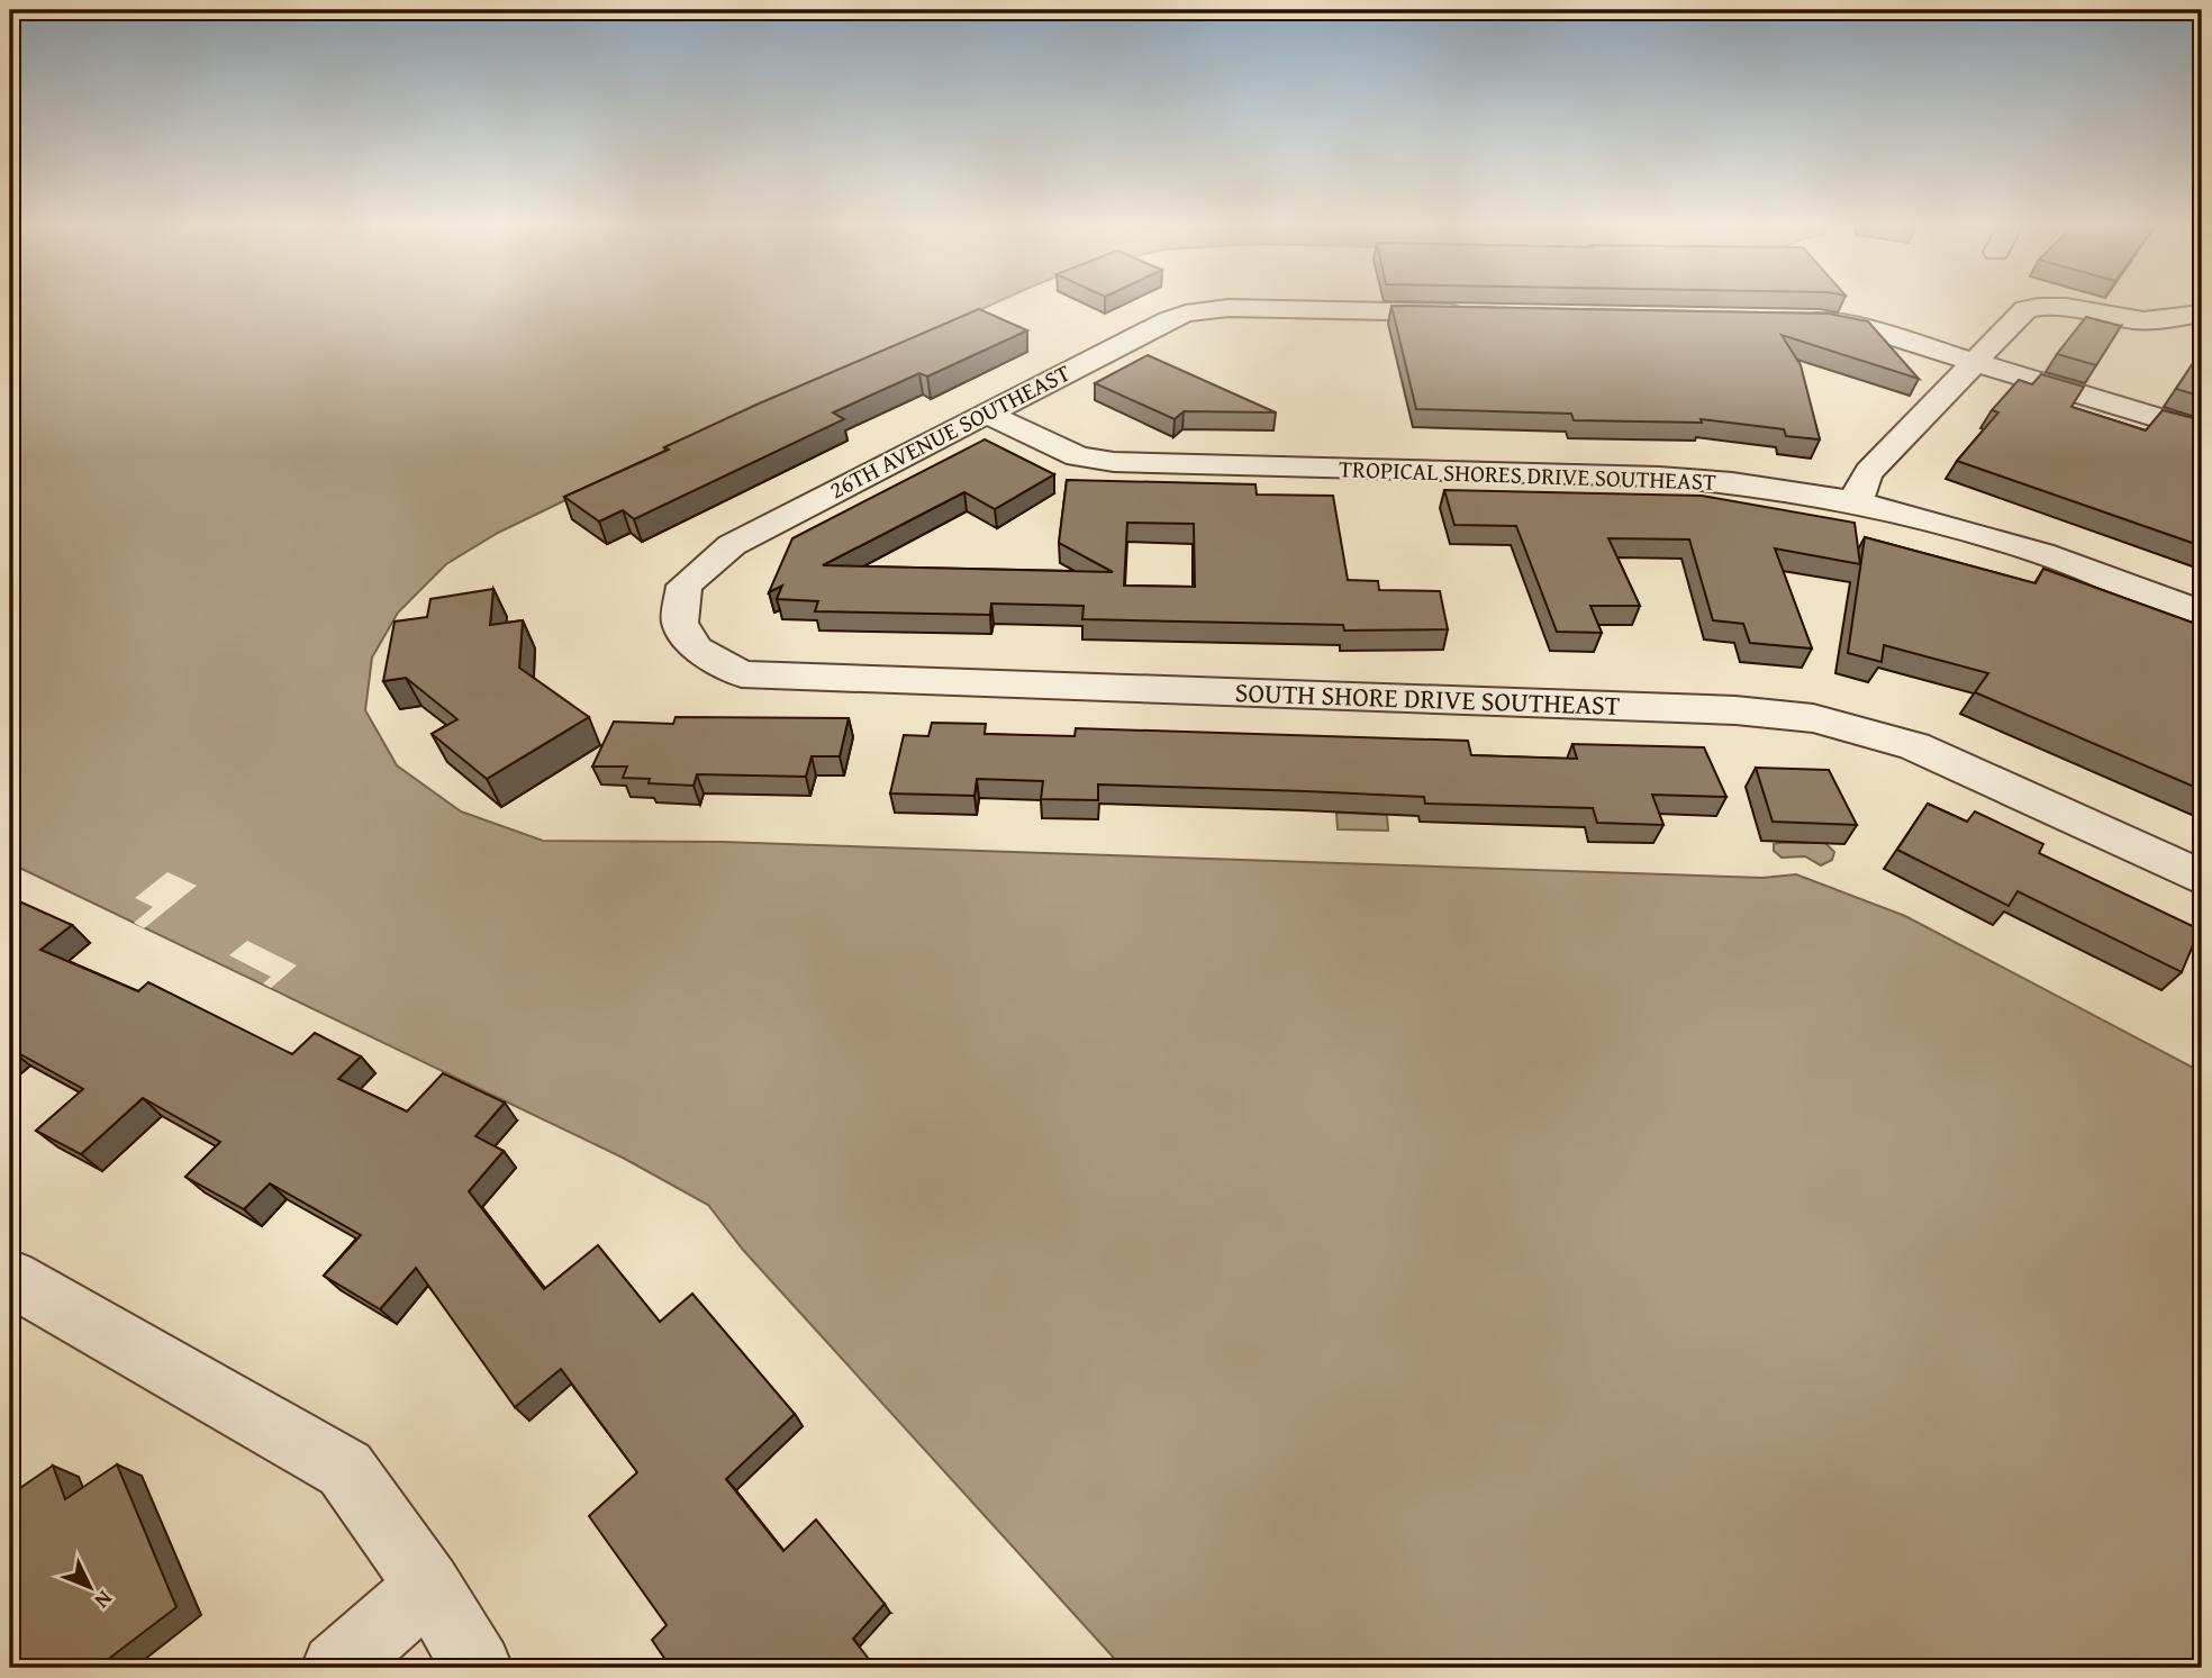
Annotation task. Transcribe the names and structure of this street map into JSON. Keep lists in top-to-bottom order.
{
  "streets": {
    "street": ["26TH AVENUE SOUTHEAST", "TROPICAL SHORES DRIVE SOUTHEAST", "SOUTH SHORE DRIVE SOUTHEAST"]
  },
  "crossings": [
    ["26TH AVENUE SOUTHEAST", "TROPICAL SHORES DRIVE SOUTHEAST"],
    ["26TH AVENUE SOUTHEAST", "SOUTH SHORE DRIVE SOUTHEAST"]
  ],
  "north": "bottom right"
}
